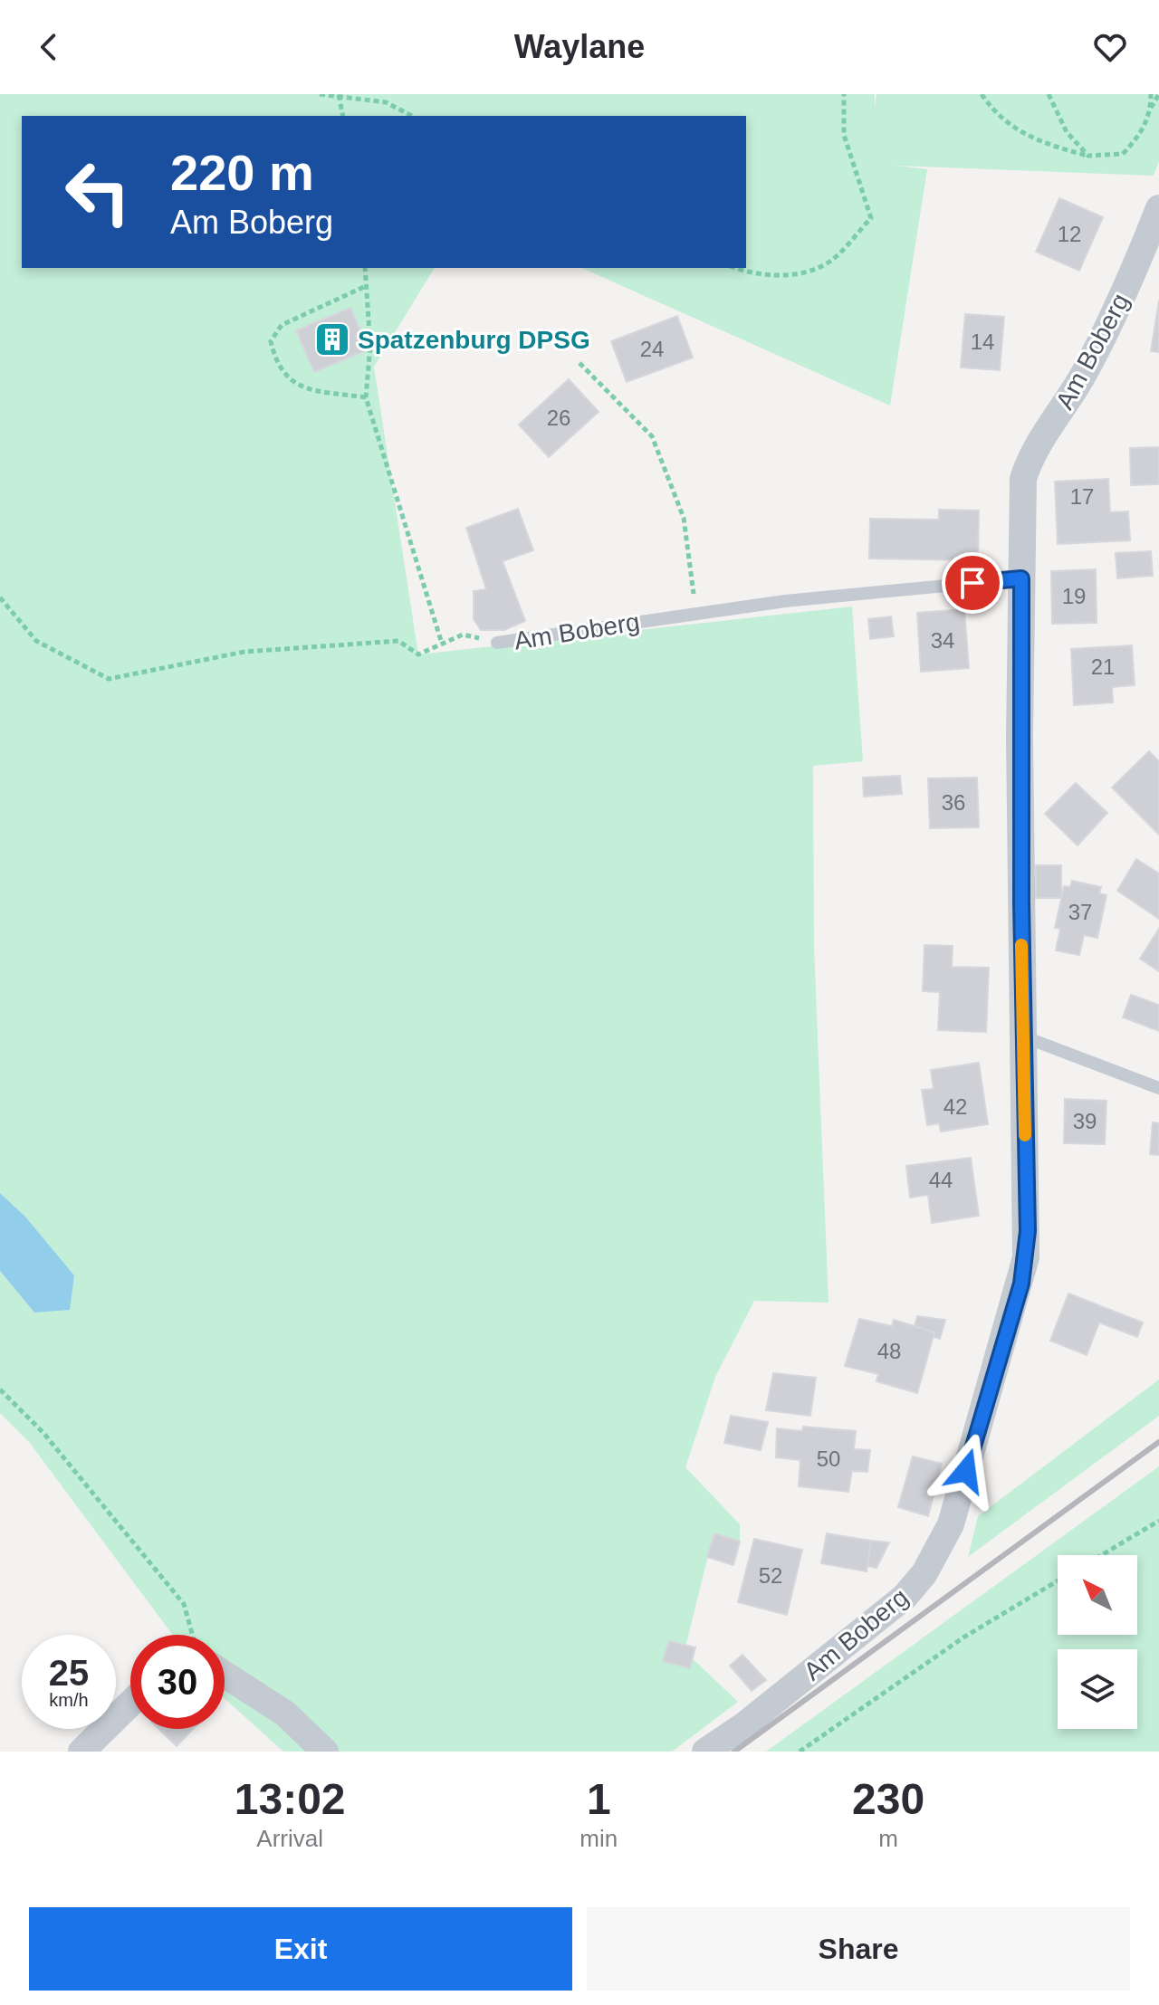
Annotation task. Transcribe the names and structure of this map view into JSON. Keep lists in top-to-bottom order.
{
  "streets": {
    "street": ["Am Boberg"]
  },
  "places": {
    "building": ["Spatzenburg DPSG"]
  },
  "house_numbers": [
    "12",
    "14",
    "24",
    "26",
    "17",
    "19",
    "34",
    "21",
    "36",
    "37",
    "42",
    "39",
    "44",
    "48",
    "50",
    "52"
  ],
  "north": "top left",
  "page": {
    "header": "Waylane",
    "turn": ["220 m", "Am Boberg"],
    "speed": "25 km/h",
    "limit": "30",
    "eta": [
      "13:02",
      "Arrival",
      "1",
      "min",
      "230",
      "m"
    ],
    "buttons": ["Exit", "Share"]
  }
}
